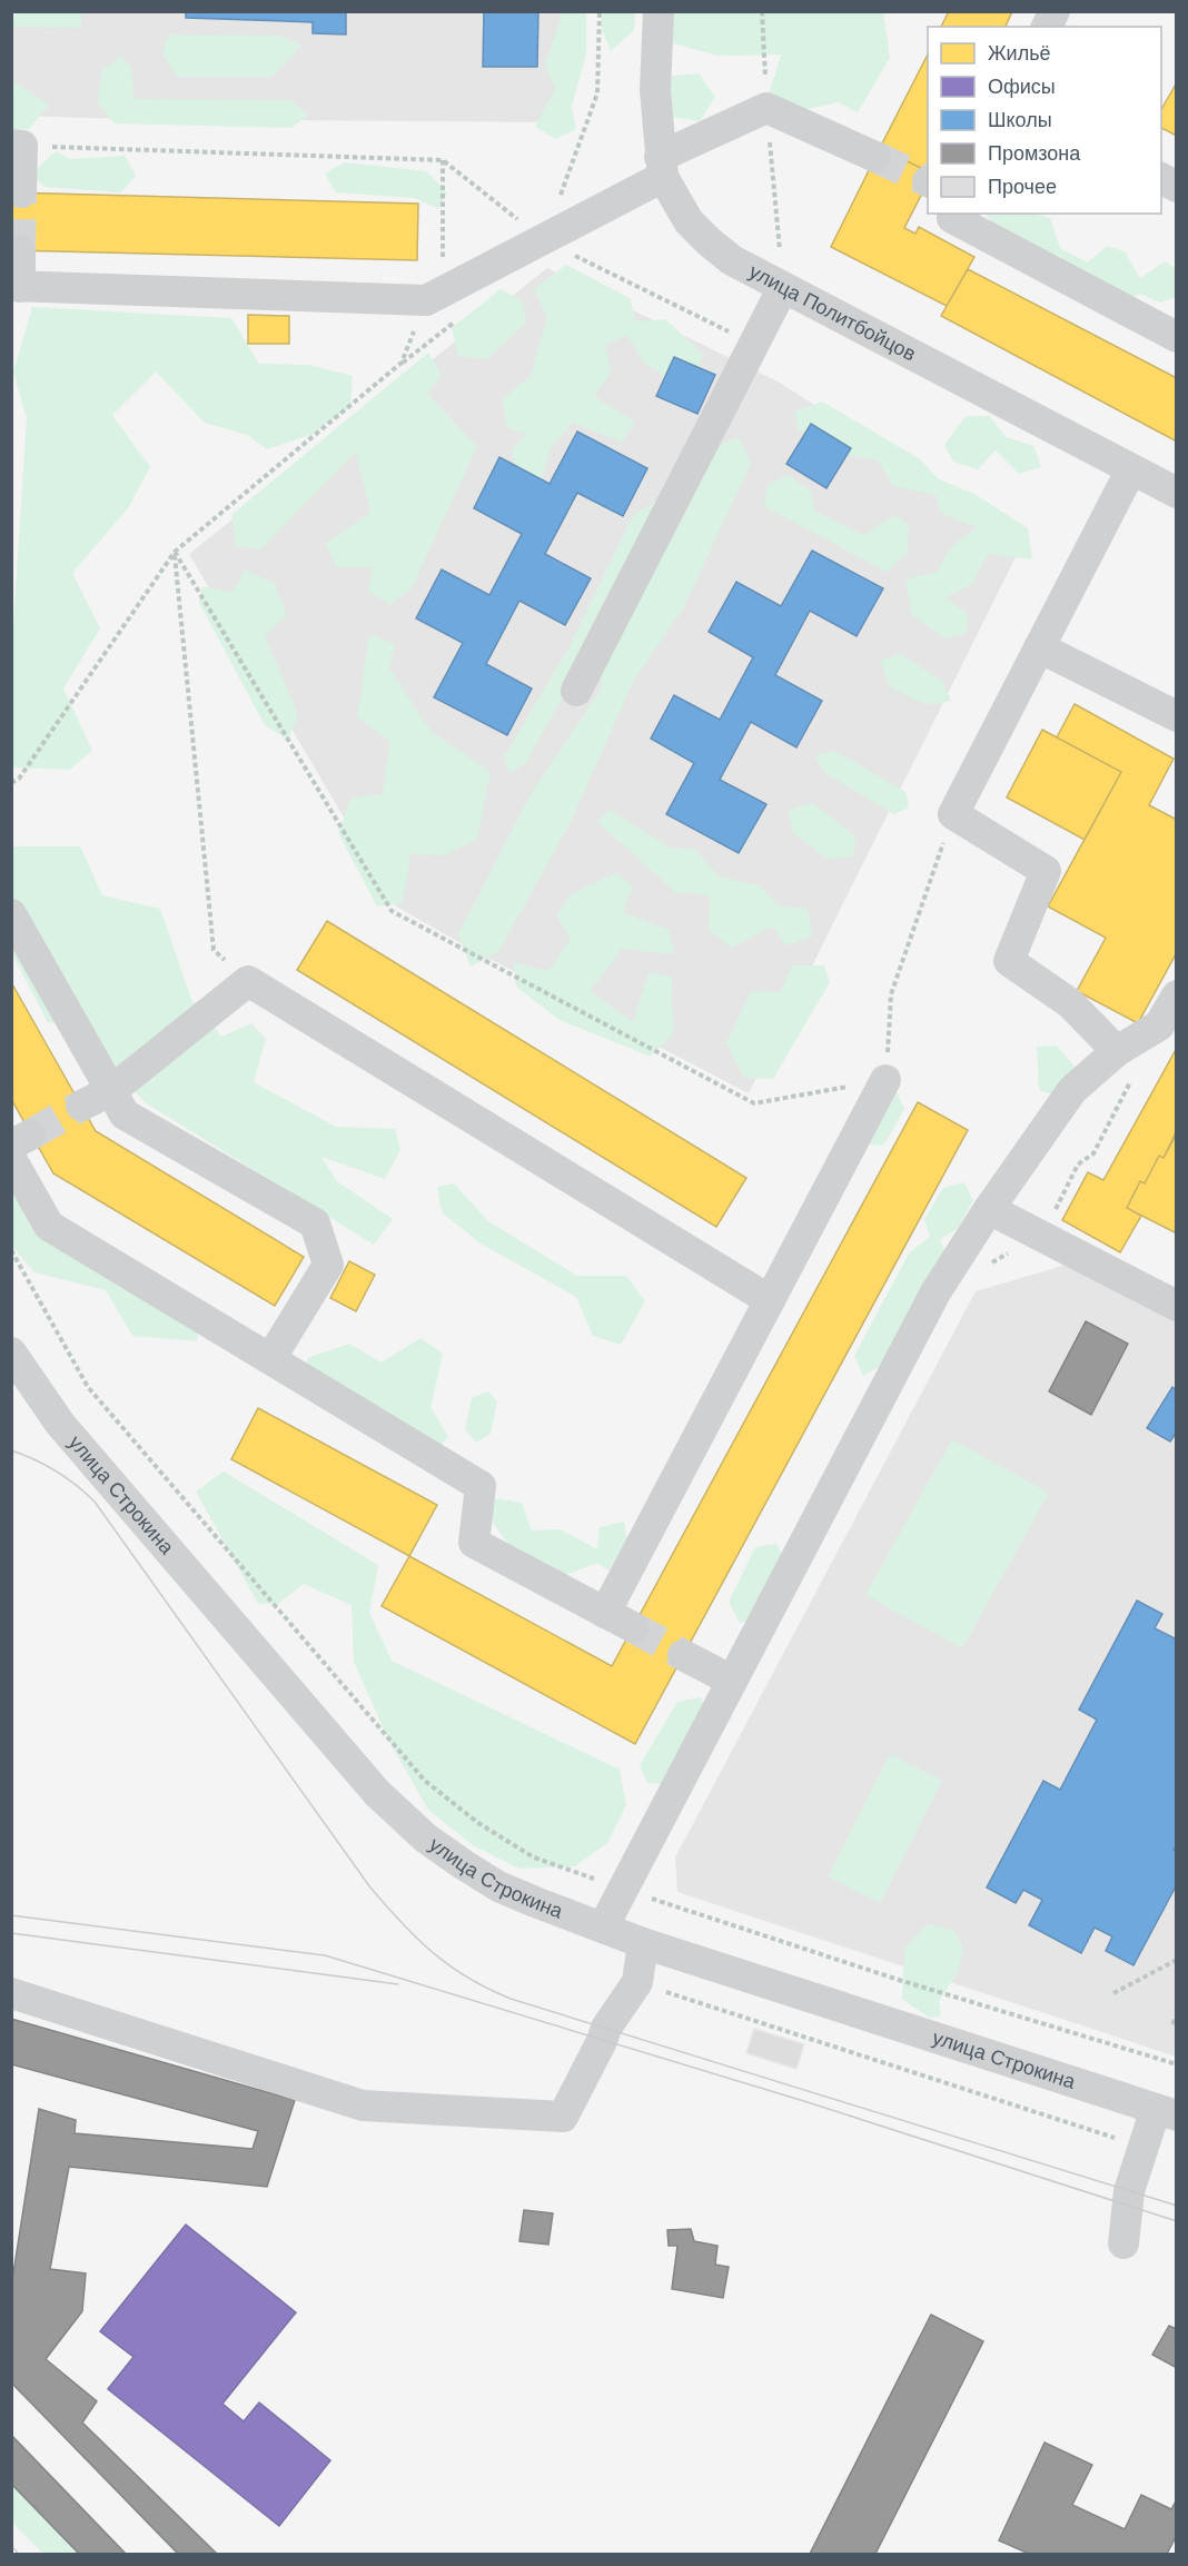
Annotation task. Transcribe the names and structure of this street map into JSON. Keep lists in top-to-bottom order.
{
  "streets": {
    "street": ["улица Политбойцов", "улица Строкина"]
  },
  "legend": [
    "Жильё",
    "Офисы",
    "Школы",
    "Промзона",
    "Прочее"
  ]
}
